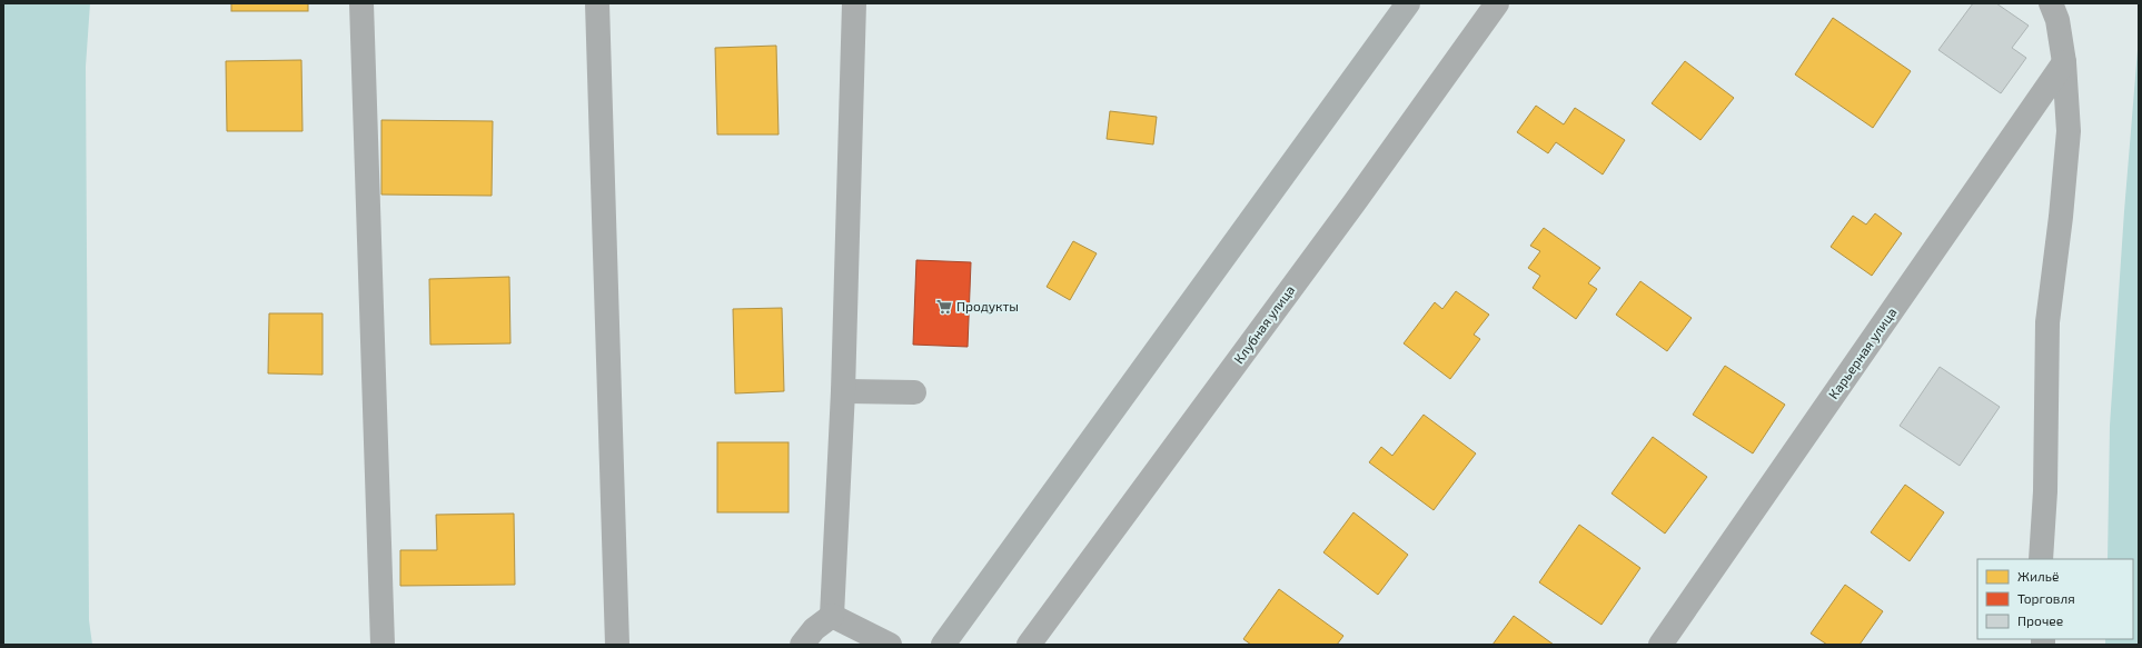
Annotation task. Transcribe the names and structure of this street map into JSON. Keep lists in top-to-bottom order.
{
  "streets": {
    "street": ["Клубная улица", "Карьерная улица"]
  },
  "places": {
    "supermarket": ["Продукты"]
  },
  "legend": ["Жильё", "Торговля", "Прочее"]
}
